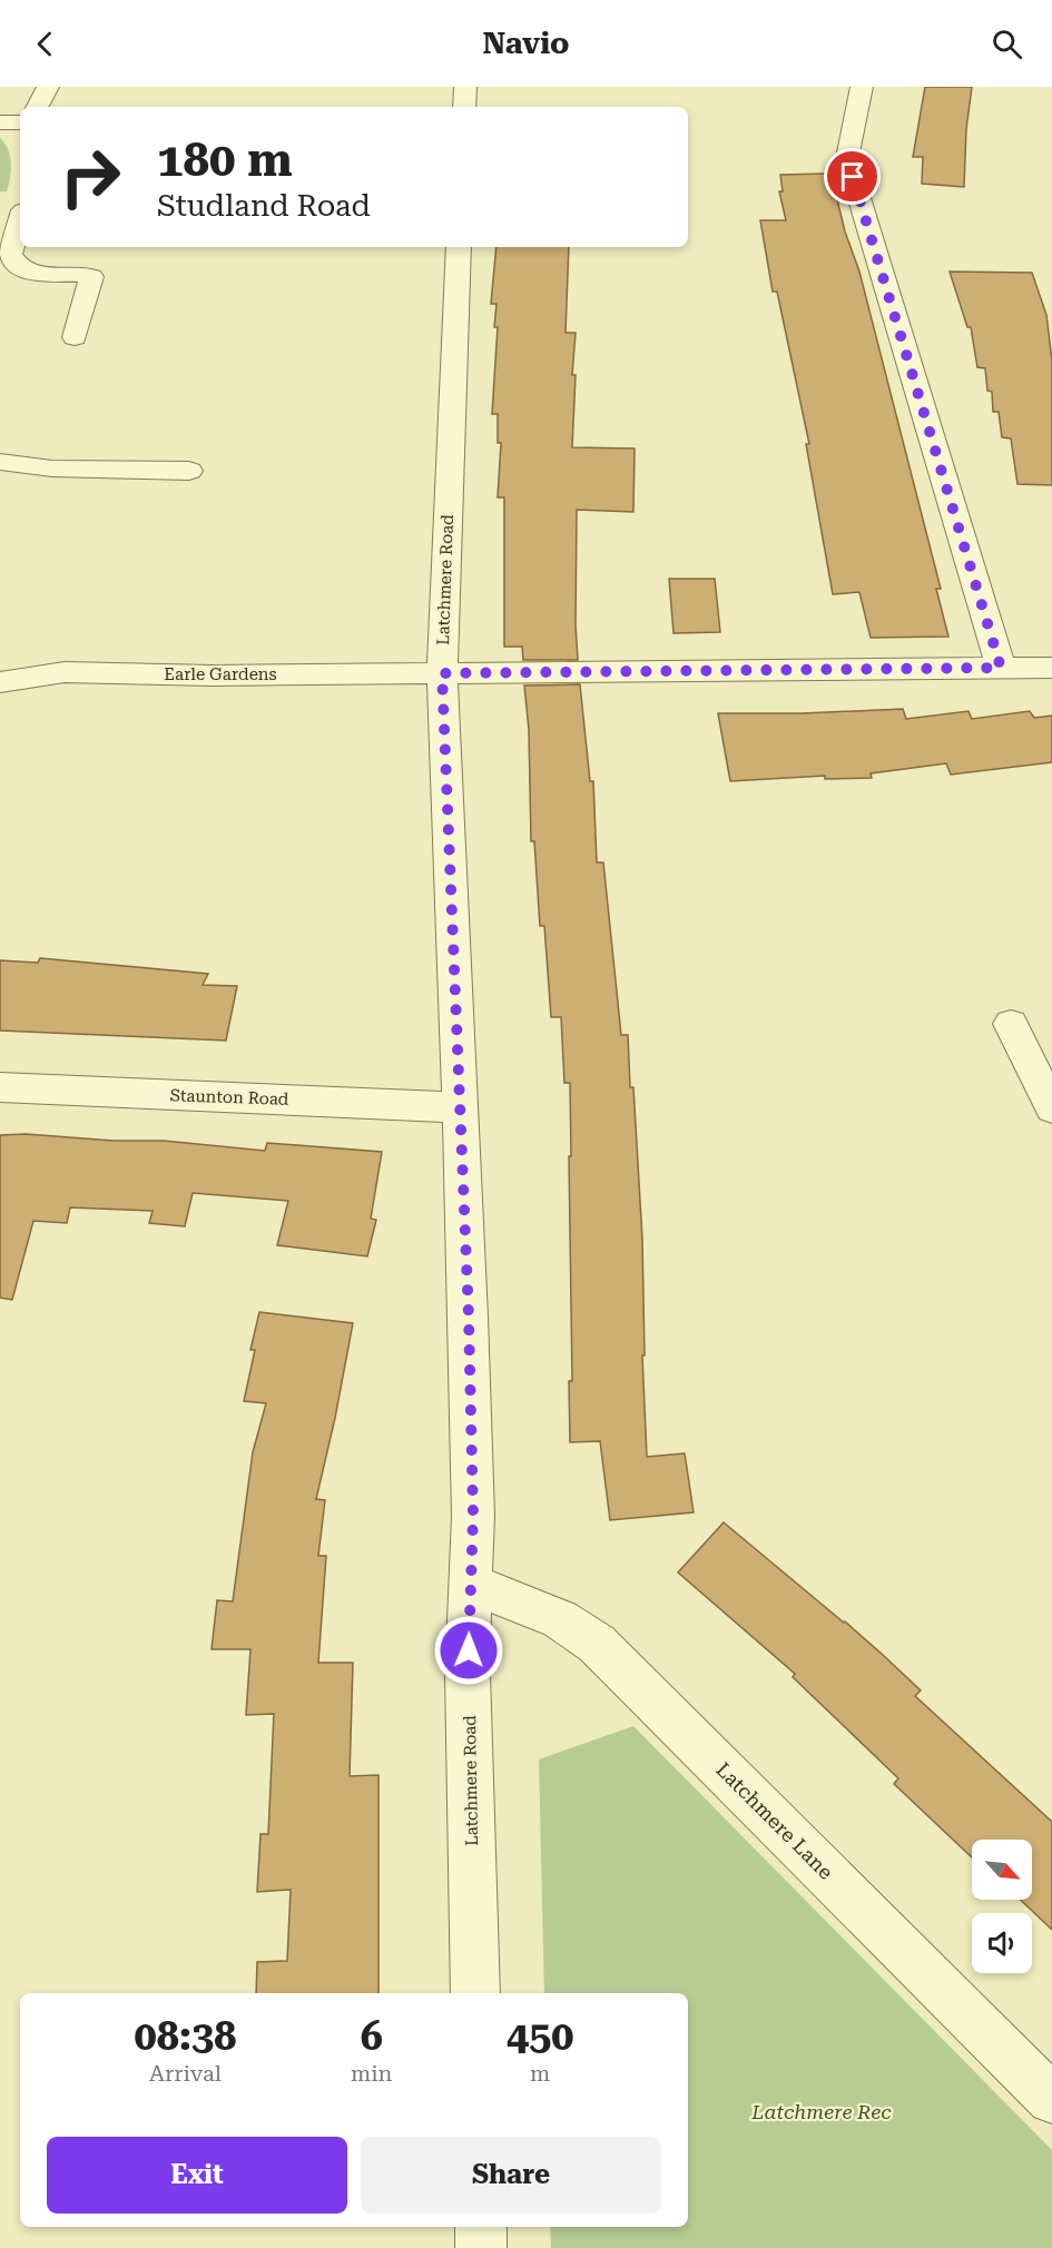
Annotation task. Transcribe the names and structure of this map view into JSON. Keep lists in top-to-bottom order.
{
  "streets": {
    "street": [
      "Latchmere Road",
      "Earle Gardens",
      "Staunton Road",
      "Latchmere Lane"
    ]
  },
  "crossings": [
    ["Latchmere Road", "Earle Gardens"],
    ["Latchmere Road", "Staunton Road"],
    ["Latchmere Road", "Latchmere Lane"]
  ],
  "parks": ["Latchmere Rec"],
  "north": "bottom right",
  "page": {
    "header": "Navio",
    "turn": ["180 m", "Studland Road"],
    "eta": [
      "08:38",
      "Arrival",
      "6",
      "min",
      "450",
      "m"
    ],
    "buttons": ["Exit", "Share"]
  }
}
